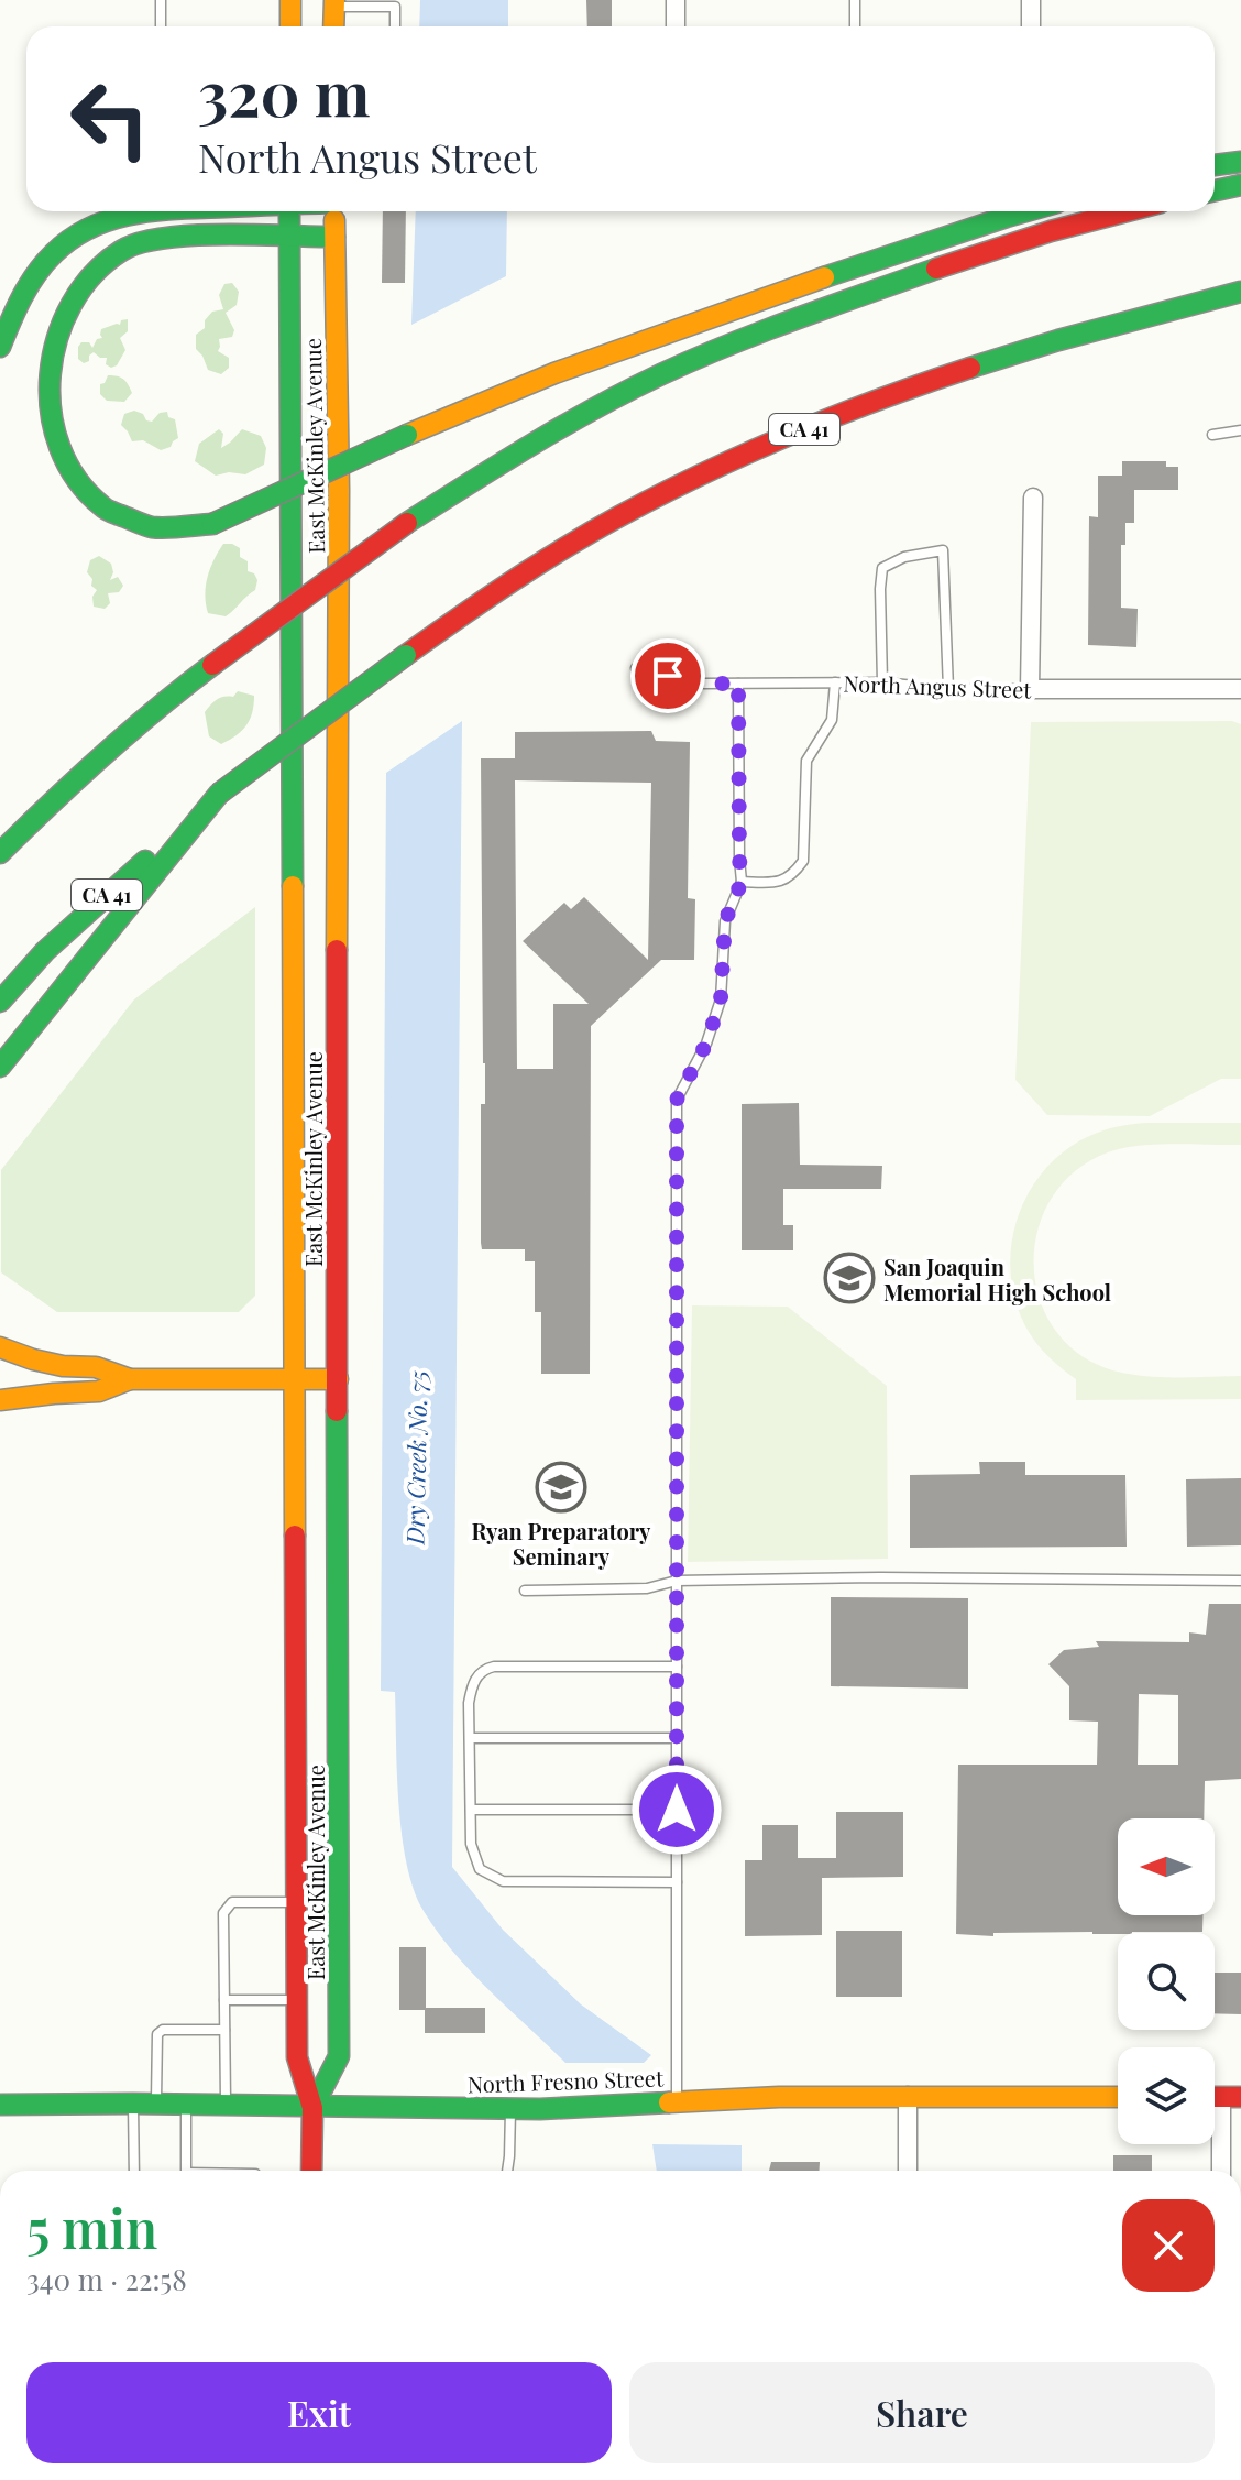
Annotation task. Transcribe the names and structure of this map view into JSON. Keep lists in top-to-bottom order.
{
  "streets": {
    "main road": ["CA 41", "East McKinley Avenue", "North Fresno Street"],
    "street": ["North Angus Street"]
  },
  "crossings": [
    ["East McKinley Avenue", "North Fresno Street"]
  ],
  "water": ["Dry Creek No. 75"],
  "places": {
    "school or university": ["San Joaquin Memorial High School", "Ryan Preparatory Seminary"]
  },
  "north": "left",
  "page": {
    "turn": ["320 m", "North Angus Street"],
    "heading": ["5 min", "340 m · 22:58"],
    "buttons": ["Exit", "Share"]
  }
}
